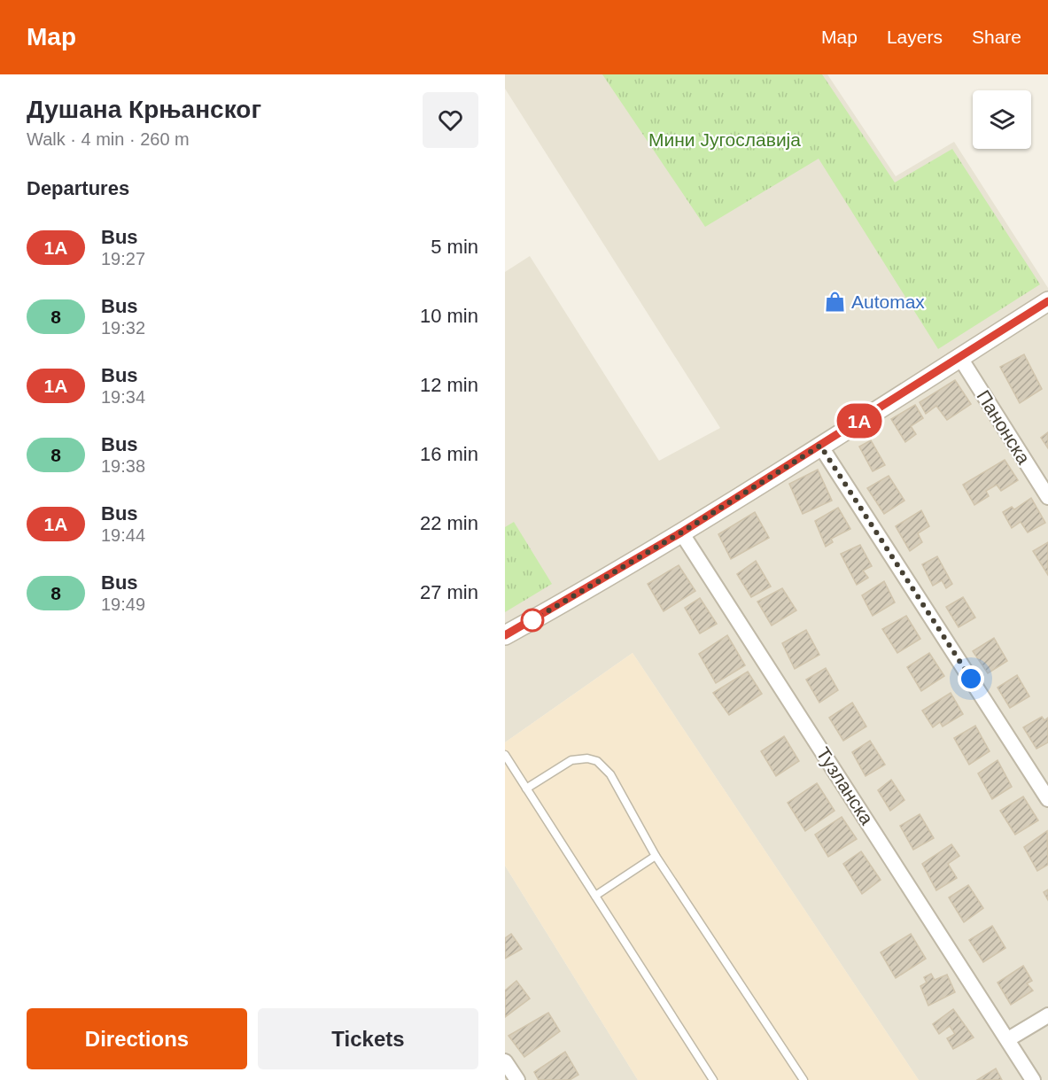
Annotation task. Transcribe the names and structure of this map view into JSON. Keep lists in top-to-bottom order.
{
  "streets": {
    "street": ["Панонска", "Тузланска"]
  },
  "parks": ["Мини Југославија"],
  "places": {
    "shop": ["Automax"]
  },
  "lines": ["bus line 1A"],
  "page": {
    "header": "Map",
    "nav": ["Map", "Layers", "Share"],
    "heading": [
      ["Душана Крњанског", "Walk · 4 min · 260 m"],
      "Departures"
    ],
    "on_map": "1A",
    "list": [
      {
        "mark": "1A",
        "name": "Bus",
        "note": "19:27",
        "value": "5 min"
      },
      {
        "mark": "8",
        "name": "Bus",
        "note": "19:32",
        "value": "10 min"
      },
      {
        "mark": "1A",
        "name": "Bus",
        "note": "19:34",
        "value": "12 min"
      },
      {
        "mark": "8",
        "name": "Bus",
        "note": "19:38",
        "value": "16 min"
      },
      {
        "mark": "1A",
        "name": "Bus",
        "note": "19:44",
        "value": "22 min"
      },
      {
        "mark": "8",
        "name": "Bus",
        "note": "19:49",
        "value": "27 min"
      }
    ],
    "buttons": ["Directions", "Tickets"]
  }
}
